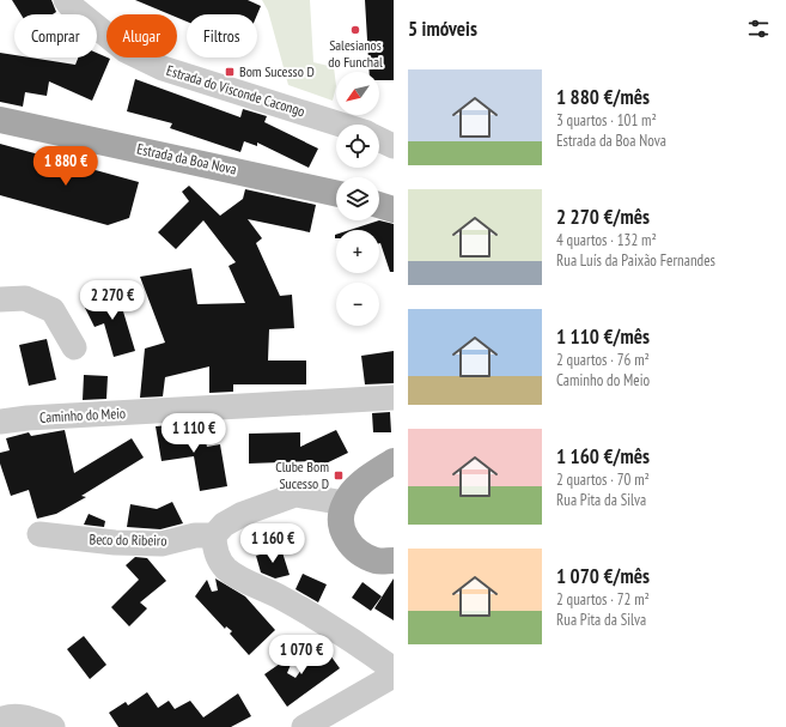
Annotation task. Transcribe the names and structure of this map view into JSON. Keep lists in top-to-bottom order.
{
  "streets": {
    "main road": ["Estrada da Boa Nova"],
    "street": ["Estrada do Visconde Cacongo", "Caminho do Meio", "Beco do Ribeiro"]
  },
  "places": {
    "other": ["Salesianos do Funchal"],
    "transit": ["Bom Sucesso D", "Clube Bom Sucesso D"]
  },
  "north": "bottom left",
  "page": {
    "heading": "5 imóveis",
    "chip": ["Comprar", "Alugar", "Filtros"],
    "list": [
      {
        "name": "1 880 €/mês",
        "note": "3 quartos · 101 m² · Estrada da Boa Nova"
      },
      {
        "name": "2 270 €/mês",
        "note": "4 quartos · 132 m² · Rua Luís da Paixão Fernandes"
      },
      {
        "name": "1 110 €/mês",
        "note": "2 quartos · 76 m² · Caminho do Meio"
      },
      {
        "name": "1 160 €/mês",
        "note": "2 quartos · 70 m² · Rua Pita da Silva"
      },
      {
        "name": "1 070 €/mês",
        "note": "2 quartos · 72 m² · Rua Pita da Silva"
      }
    ],
    "map_buttons": ["+", "−"],
    "price": [
      "1 880 €",
      "2 270 €",
      "1 110 €",
      "1 160 €",
      "1 070 €"
    ]
  }
}
